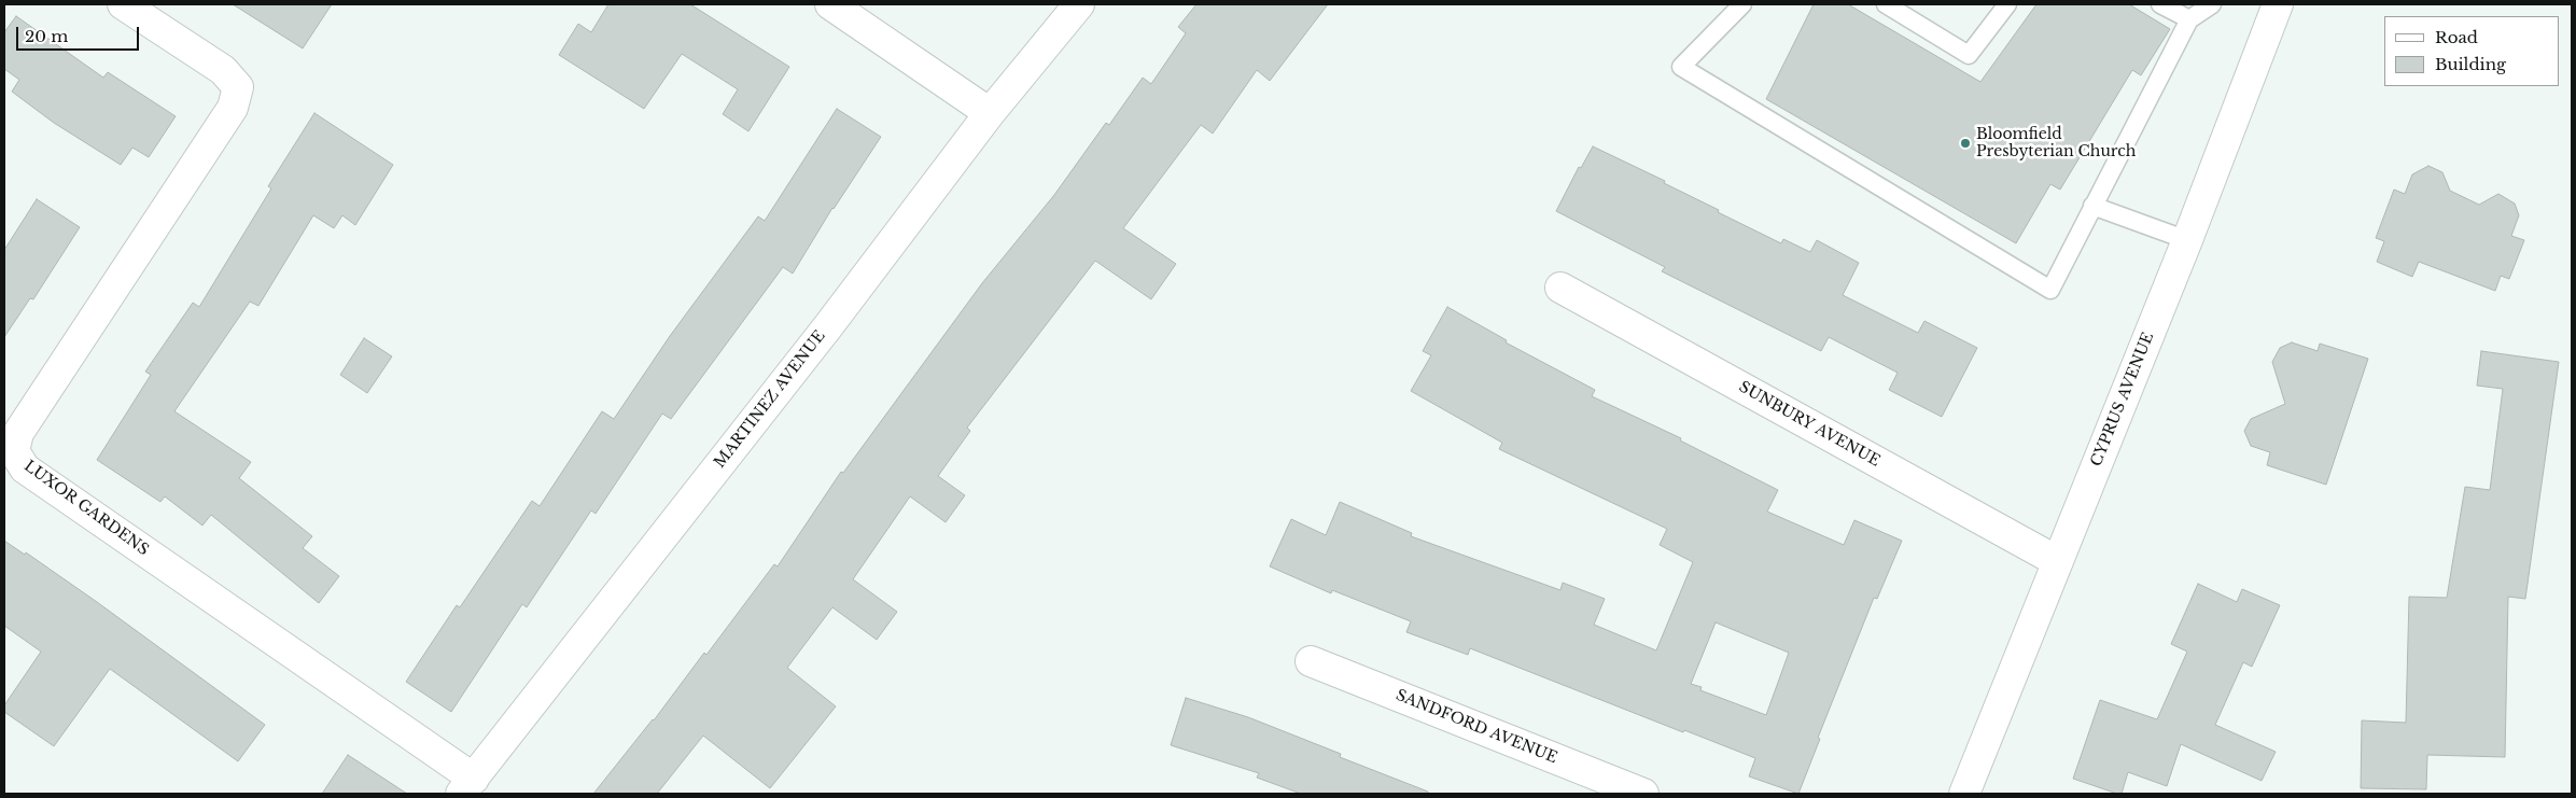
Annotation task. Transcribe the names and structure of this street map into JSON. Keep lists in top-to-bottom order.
{
  "streets": {
    "street": [
      "MARTINEZ AVENUE",
      "CYPRUS AVENUE",
      "SUNBURY AVENUE",
      "LUXOR GARDENS",
      "SANDFORD AVENUE"
    ]
  },
  "crossings": [
    ["MARTINEZ AVENUE", "LUXOR GARDENS"],
    ["CYPRUS AVENUE", "SUNBURY AVENUE"]
  ],
  "places": ["Bloomfield Presbyterian Church"],
  "legend": ["Road", "Building"],
  "scale_bar": "20 m"
}
